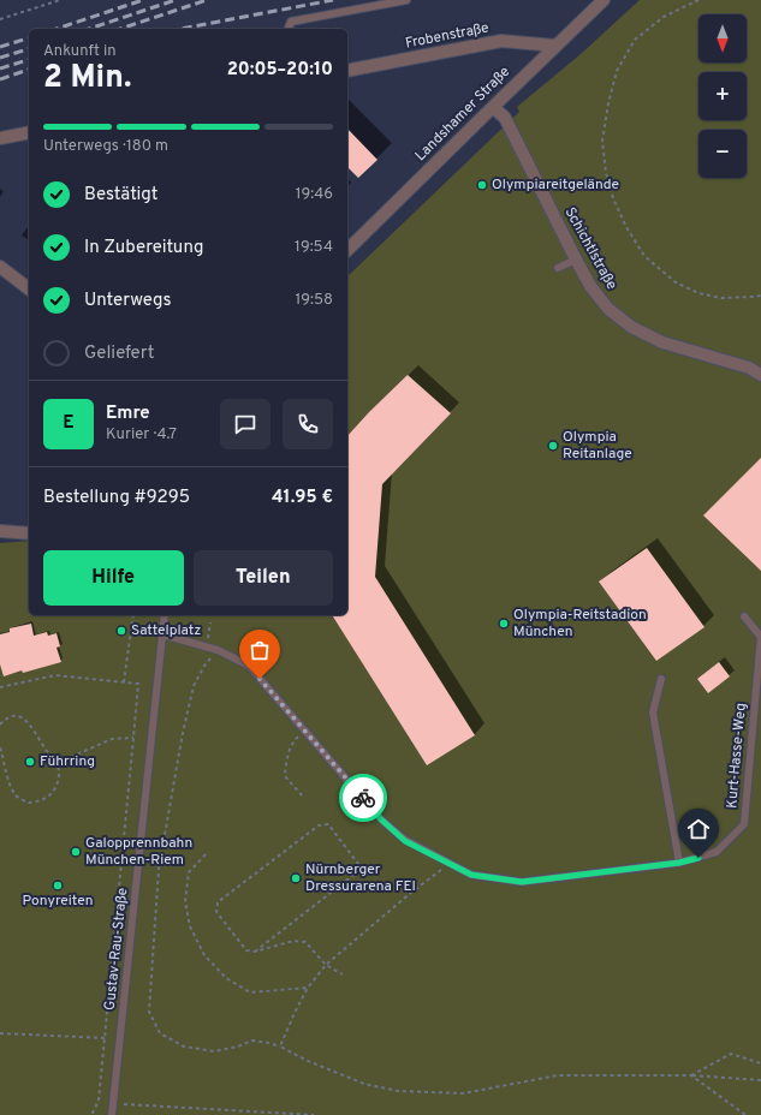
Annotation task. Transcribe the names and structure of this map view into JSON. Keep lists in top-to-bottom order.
{
  "streets": {
    "street": ["Frobenstraße", "Landshamer Straße", "Schichtlstraße"],
    "lane": ["Kurt-Hasse-Weg", "Gustav-Rau-Straße"]
  },
  "crossings": [
    ["Frobenstraße", "Landshamer Straße"],
    ["Landshamer Straße", "Schichtlstraße"],
    ["Kurt-Hasse-Weg", "Gustav-Rau-Straße"]
  ],
  "places": [
    "Olympiareitgelände",
    "Olympia Reitanlage",
    "Olympia-Reitstadion München",
    "Sattelplatz",
    "Führring",
    "Galopprennbahn München-Riem",
    "Nürnberger Dressurarena FEI",
    "Ponyreiten"
  ],
  "north": "bottom",
  "page": {
    "map_buttons": ["+", "−"],
    "heading": ["2 Min.", "Ankunft in", "20:05–20:10"],
    "panel": [
      "Emre",
      "Kurier · 4.7",
      "Bestellung #9295",
      "41.95 €"
    ],
    "bar": "Unterwegs · 180 m",
    "list": [
      ["Bestätigt", "19:46"],
      ["In Zubereitung", "19:54"],
      ["Unterwegs", "19:58"],
      "Geliefert"
    ],
    "round": "E",
    "buttons": ["Hilfe", "Teilen"]
  }
}
